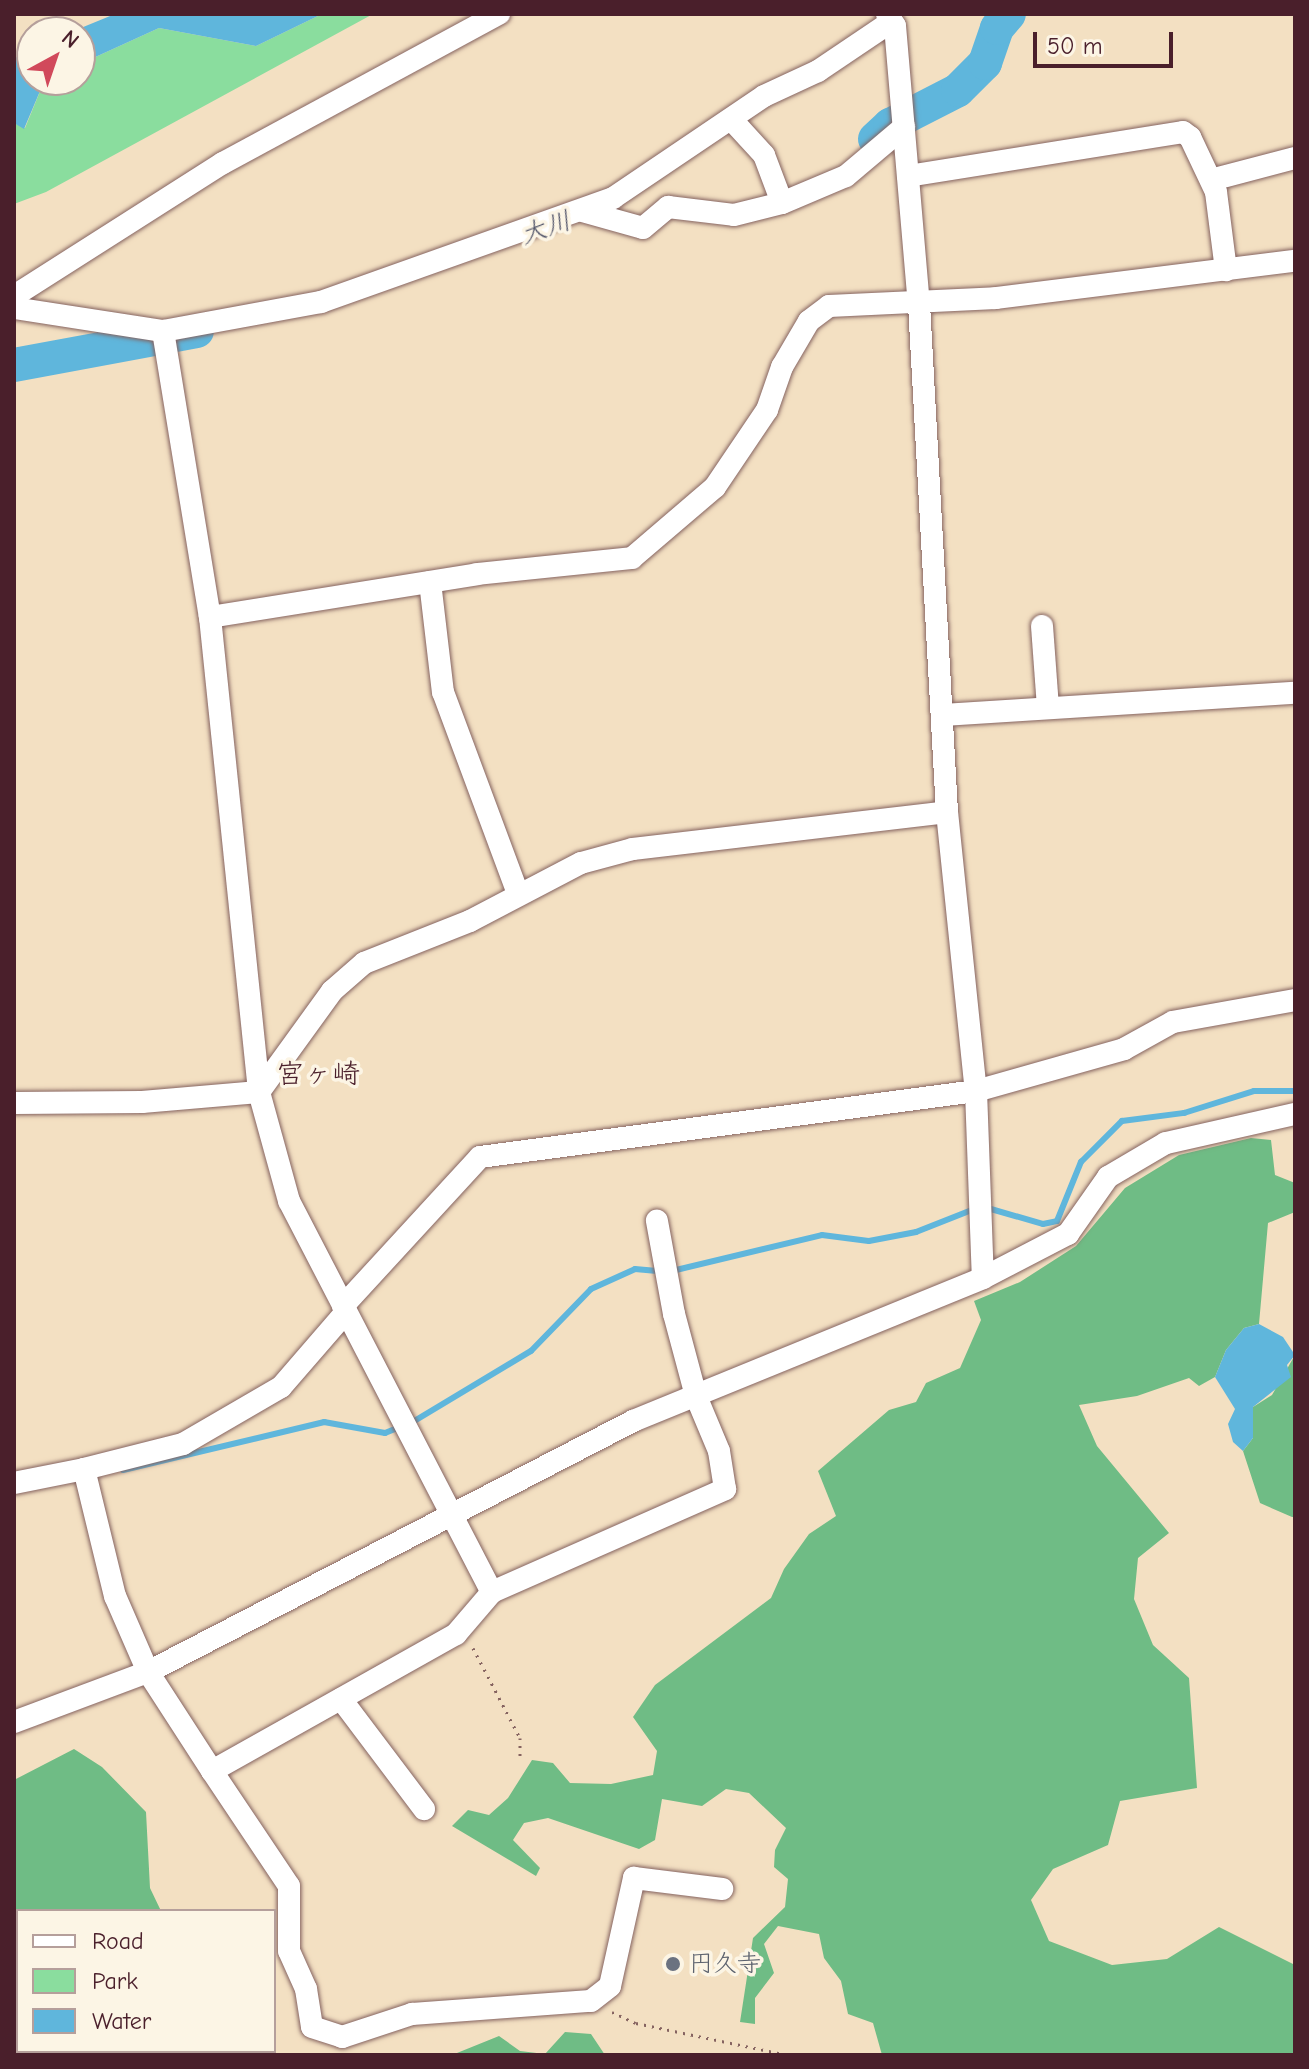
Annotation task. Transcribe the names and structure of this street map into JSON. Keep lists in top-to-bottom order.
{
  "districts": ["宮ヶ崎"],
  "water": ["大川"],
  "places": ["円久寺"],
  "legend": ["Road", "Park", "Water"],
  "scale_bar": "50 m",
  "north": "top right"
}
